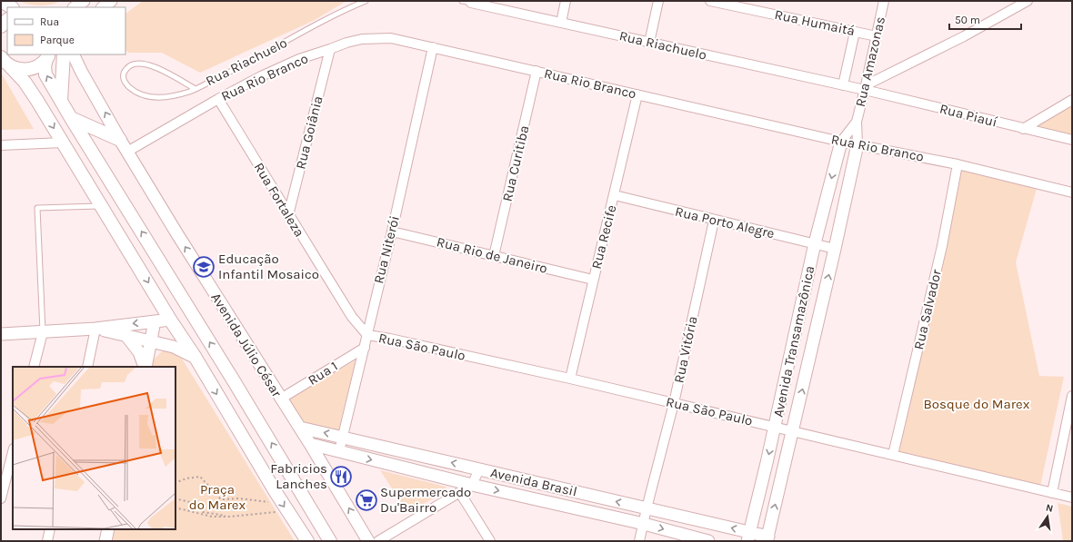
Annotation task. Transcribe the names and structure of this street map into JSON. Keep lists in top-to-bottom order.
{
  "streets": {
    "street": [
      "Rua Humaitá",
      "Rua Riachuelo",
      "Rua Amazonas",
      "Rua Rio Branco",
      "Rua Piauí",
      "Rua Goiânia",
      "Rua Curitiba",
      "Rua Fortaleza",
      "Rua Porto Alegre",
      "Rua Recife",
      "Rua Niterói",
      "Rua Rio de Janeiro",
      "Rua Salvador",
      "Avenida Transamazônica",
      "Avenida Júlio César",
      "Rua São Paulo",
      "Rua Vitória",
      "Rua 1",
      "Avenida Brasil"
    ]
  },
  "crossings": [
    ["Rua Humaitá", "Rua Amazonas"],
    ["Rua Riachuelo", "Rua Amazonas"],
    ["Rua Riachuelo", "Rua Piauí"],
    ["Rua Amazonas", "Rua Rio Branco"],
    ["Rua Amazonas", "Rua Piauí"],
    ["Rua Amazonas", "Avenida Transamazônica"],
    ["Rua Rio Branco", "Rua Goiânia"],
    ["Rua Rio Branco", "Rua Curitiba"],
    ["Rua Rio Branco", "Rua Fortaleza"],
    ["Rua Rio Branco", "Rua Recife"],
    ["Rua Rio Branco", "Rua Niterói"],
    ["Rua Rio Branco", "Rua Salvador"],
    ["Rua Rio Branco", "Avenida Transamazônica"],
    ["Rua Rio Branco", "Avenida Júlio César"],
    ["Rua Goiânia", "Rua Fortaleza"],
    ["Rua Curitiba", "Rua Rio de Janeiro"],
    ["Rua Fortaleza", "Rua Niterói"],
    ["Rua Fortaleza", "Rua São Paulo"],
    ["Rua Porto Alegre", "Rua Recife"],
    ["Rua Porto Alegre", "Avenida Transamazônica"],
    ["Rua Porto Alegre", "Rua Vitória"],
    ["Rua Recife", "Rua Rio de Janeiro"],
    ["Rua Recife", "Rua São Paulo"],
    ["Rua Niterói", "Rua Rio de Janeiro"],
    ["Rua Niterói", "Rua São Paulo"],
    ["Rua Niterói", "Rua 1"],
    ["Rua Niterói", "Avenida Brasil"],
    ["Rua Salvador", "Rua São Paulo"],
    ["Avenida Transamazônica", "Rua São Paulo"],
    ["Avenida Transamazônica", "Avenida Brasil"],
    ["Avenida Júlio César", "Rua 1"],
    ["Avenida Júlio César", "Avenida Brasil"],
    ["Rua São Paulo", "Rua Vitória"],
    ["Rua Vitória", "Avenida Brasil"]
  ],
  "one_way": ["Avenida Júlio César"],
  "parks": ["Bosque do Marex", "Praça do Marex"],
  "places": {
    "school or university": ["Educação Infantil Mosaico"],
    "restaurant": ["Fabricios Lanches"],
    "supermarket": ["Supermercado Du'Bairro"]
  },
  "legend": ["Rua", "Parque"],
  "scale_bar": "50 m",
  "north": "top"
}
